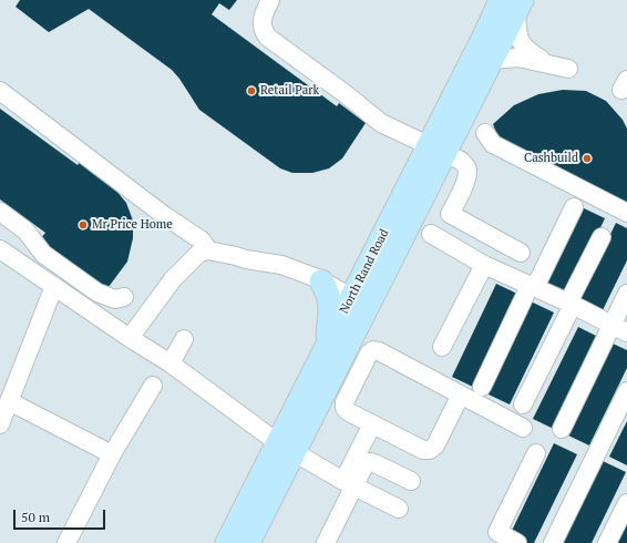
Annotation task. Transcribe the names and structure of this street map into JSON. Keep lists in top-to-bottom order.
{
  "streets": {
    "main road": ["North Rand Road"]
  },
  "places": ["Retail Park", "Cashbuild", "Mr Price Home"],
  "scale_bar": "50 m"
}
